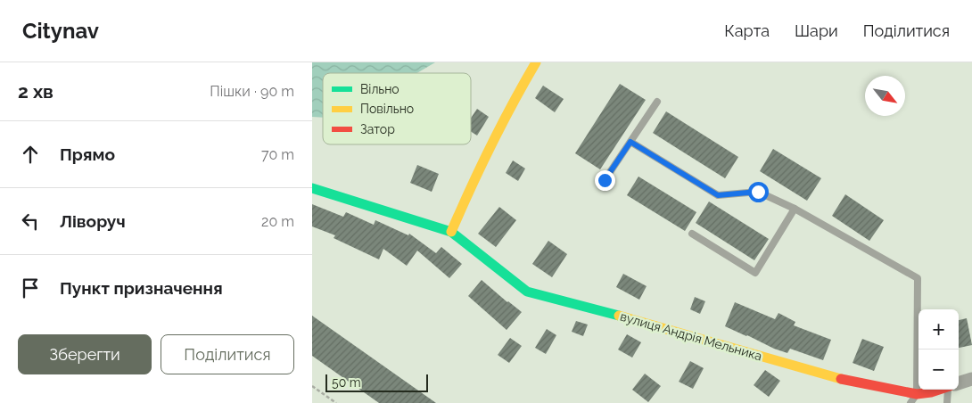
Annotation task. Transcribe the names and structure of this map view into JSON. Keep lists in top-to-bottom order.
{
  "streets": {
    "street": ["вулиця Андрія Мельника"]
  },
  "legend": ["Вільно", "Повільно", "Затор"],
  "scale_bar": "50 m",
  "north": "bottom right",
  "page": {
    "header": "Citynav",
    "nav": ["Карта", "Шари", "Поділитися"],
    "heading": ["2 хв", "Пішки · 90 m"],
    "list": [
      ["Прямо", "70 m"],
      ["Ліворуч", "20 m"],
      "Пункт призначення"
    ],
    "map_buttons": ["+", "−"],
    "buttons": ["Зберегти", "Поділитися"],
    "scale": "50 m"
  }
}
